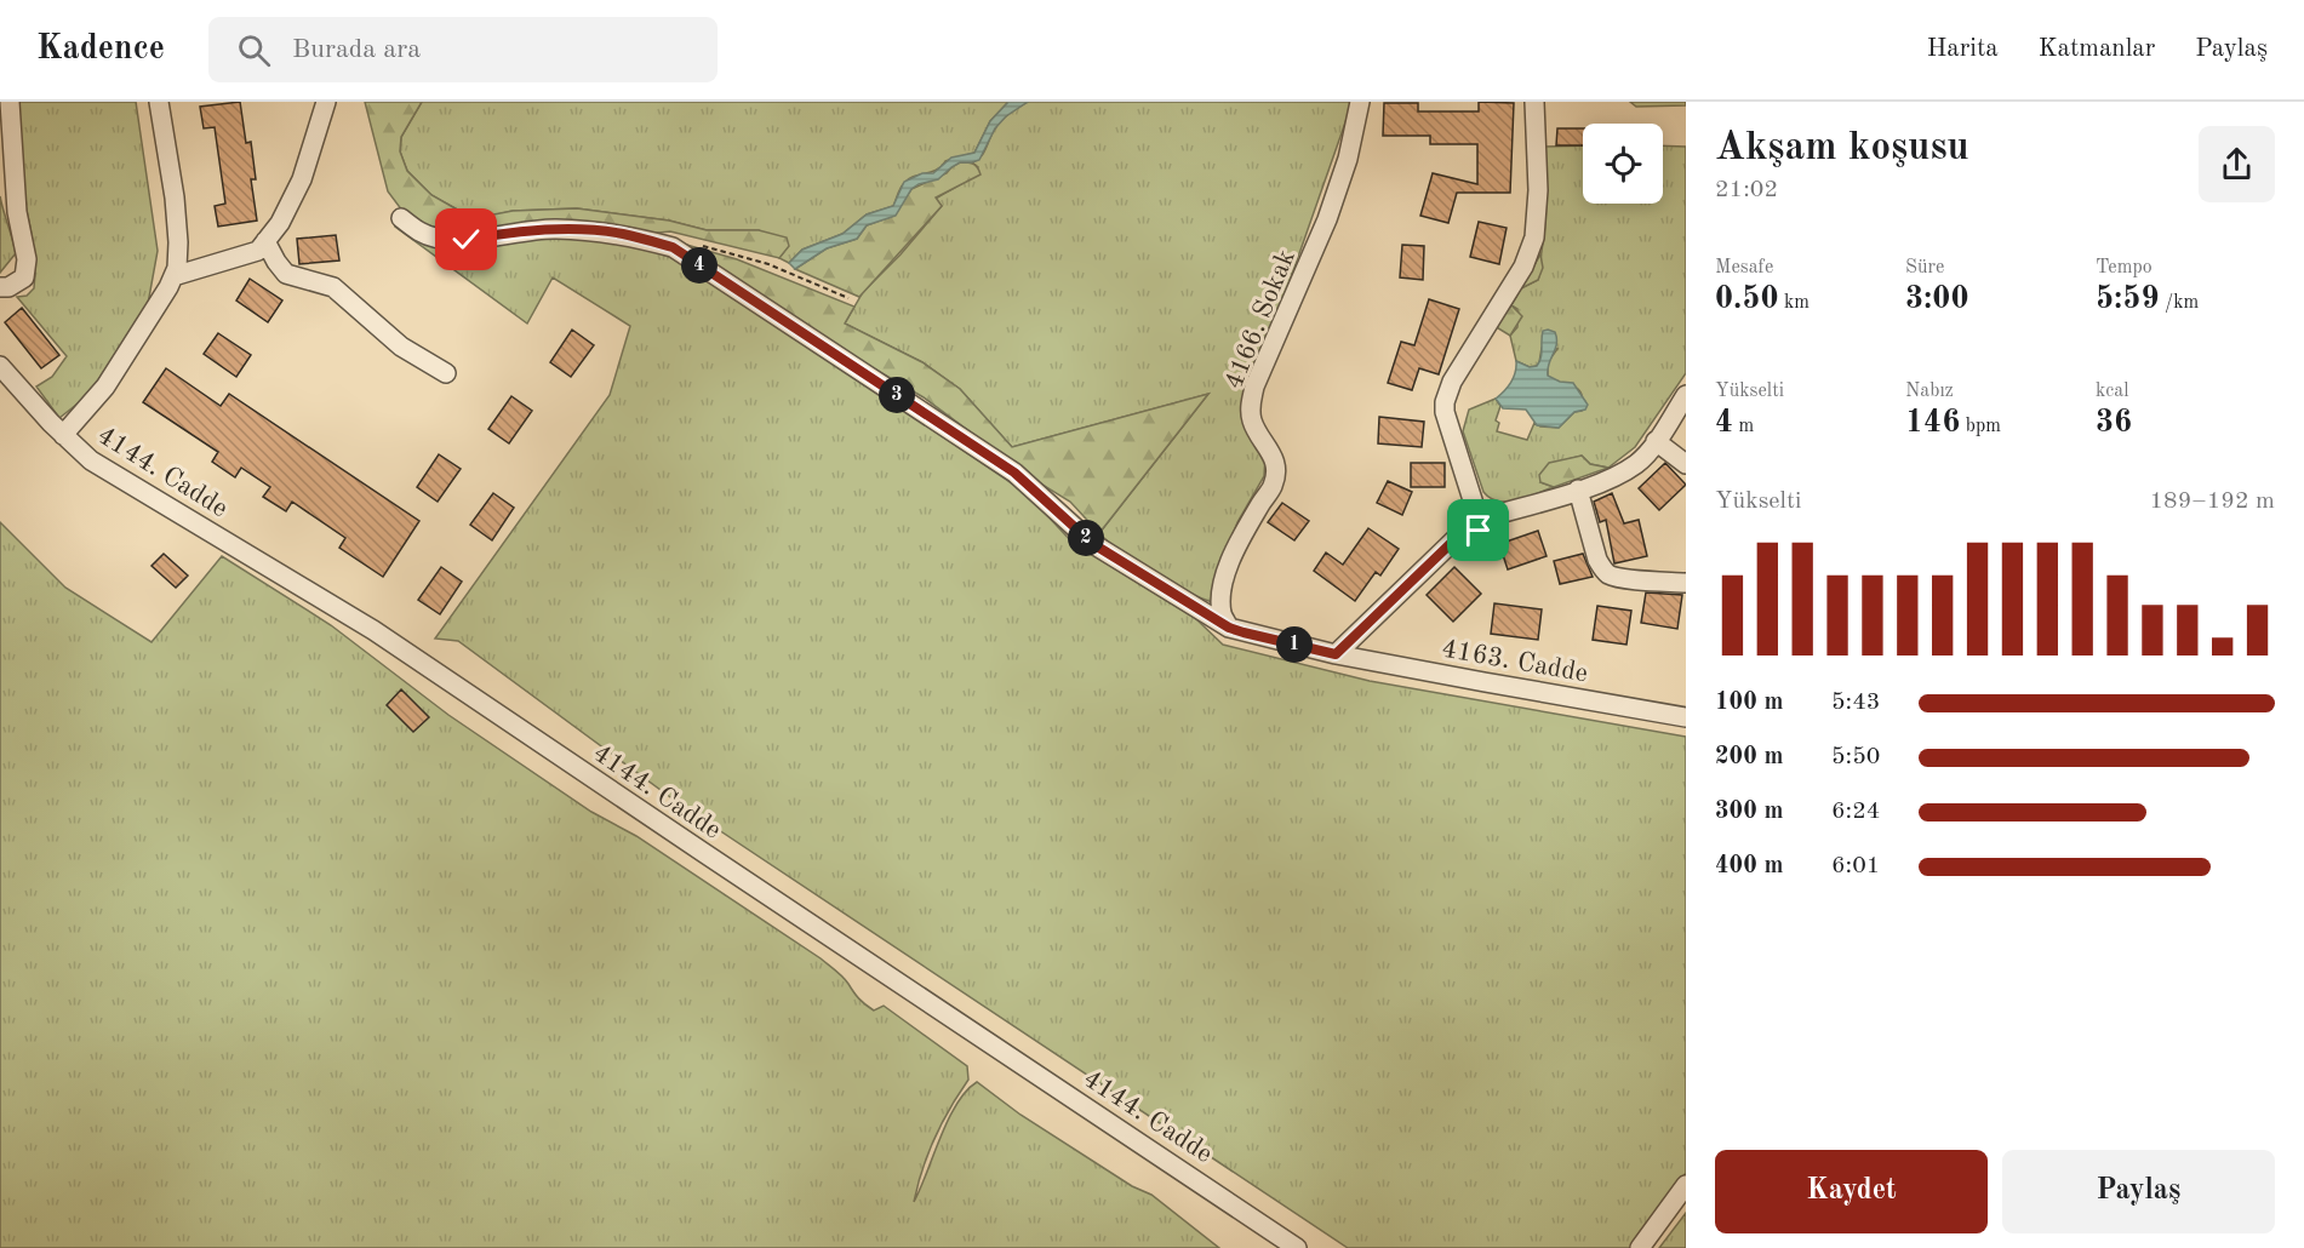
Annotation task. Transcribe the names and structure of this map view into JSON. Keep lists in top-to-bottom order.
{
  "streets": {
    "street": ["4166. Sokak", "4144. Cadde", "4163. Cadde"]
  },
  "crossings": [
    ["4166. Sokak", "4163. Cadde"]
  ],
  "page": {
    "header": "Kadence",
    "search": "Burada ara",
    "nav": ["Harita", "Katmanlar", "Paylaş"],
    "heading": ["Akşam koşusu", "21:02"],
    "stats": [
      ["Mesafe", "0.50 km"],
      ["Süre", "3:00"],
      ["Tempo", "5:59 /km"],
      ["Yükselti", "4 m"],
      ["Nabız", "146 bpm"],
      ["kcal", "36"]
    ],
    "pins": [
      "4",
      "3",
      "2",
      "1"
    ],
    "chart": ["Yükselti", "189–192 m"],
    "list": [
      {
        "name": "100 m",
        "note": "5:43"
      },
      {
        "name": "200 m",
        "note": "5:50"
      },
      {
        "name": "300 m",
        "note": "6:24"
      },
      {
        "name": "400 m",
        "note": "6:01"
      }
    ],
    "buttons": ["Kaydet", "Paylaş"]
  }
}
